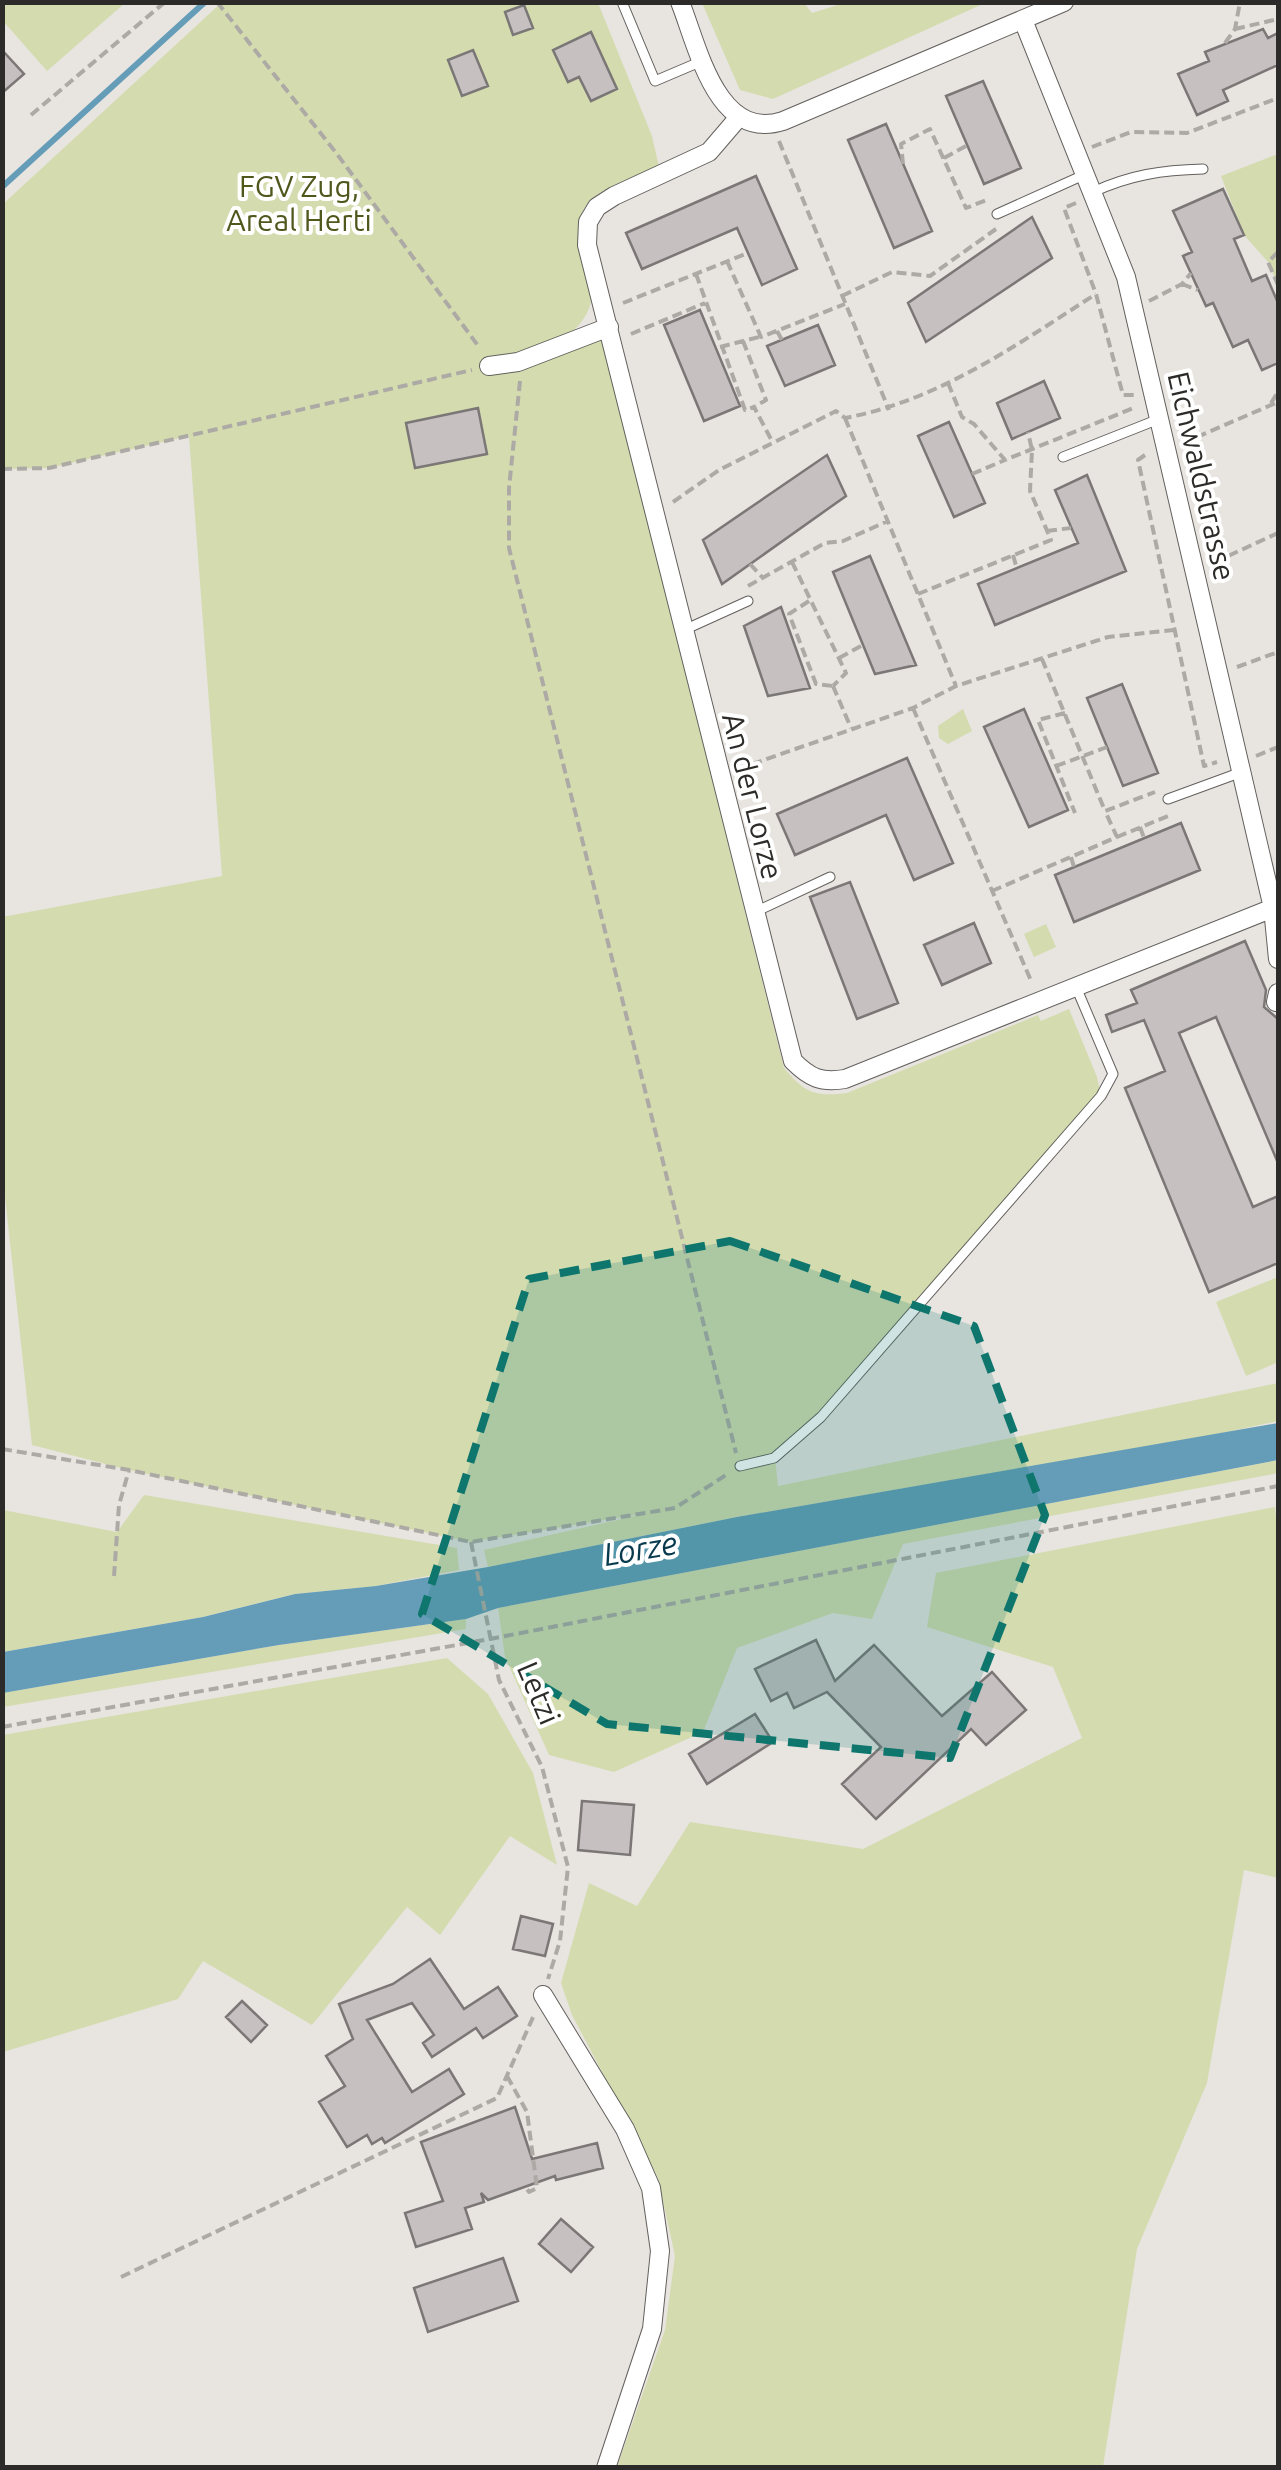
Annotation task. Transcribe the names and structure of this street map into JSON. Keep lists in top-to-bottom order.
{
  "streets": {
    "street": ["Eichwaldstrasse", "An der Lorze"],
    "path": ["Letzi"]
  },
  "crossings": [
    ["Eichwaldstrasse", "An der Lorze"]
  ],
  "water": ["Lorze"],
  "parks": ["FGV Zug, Areal Herti"]
}
